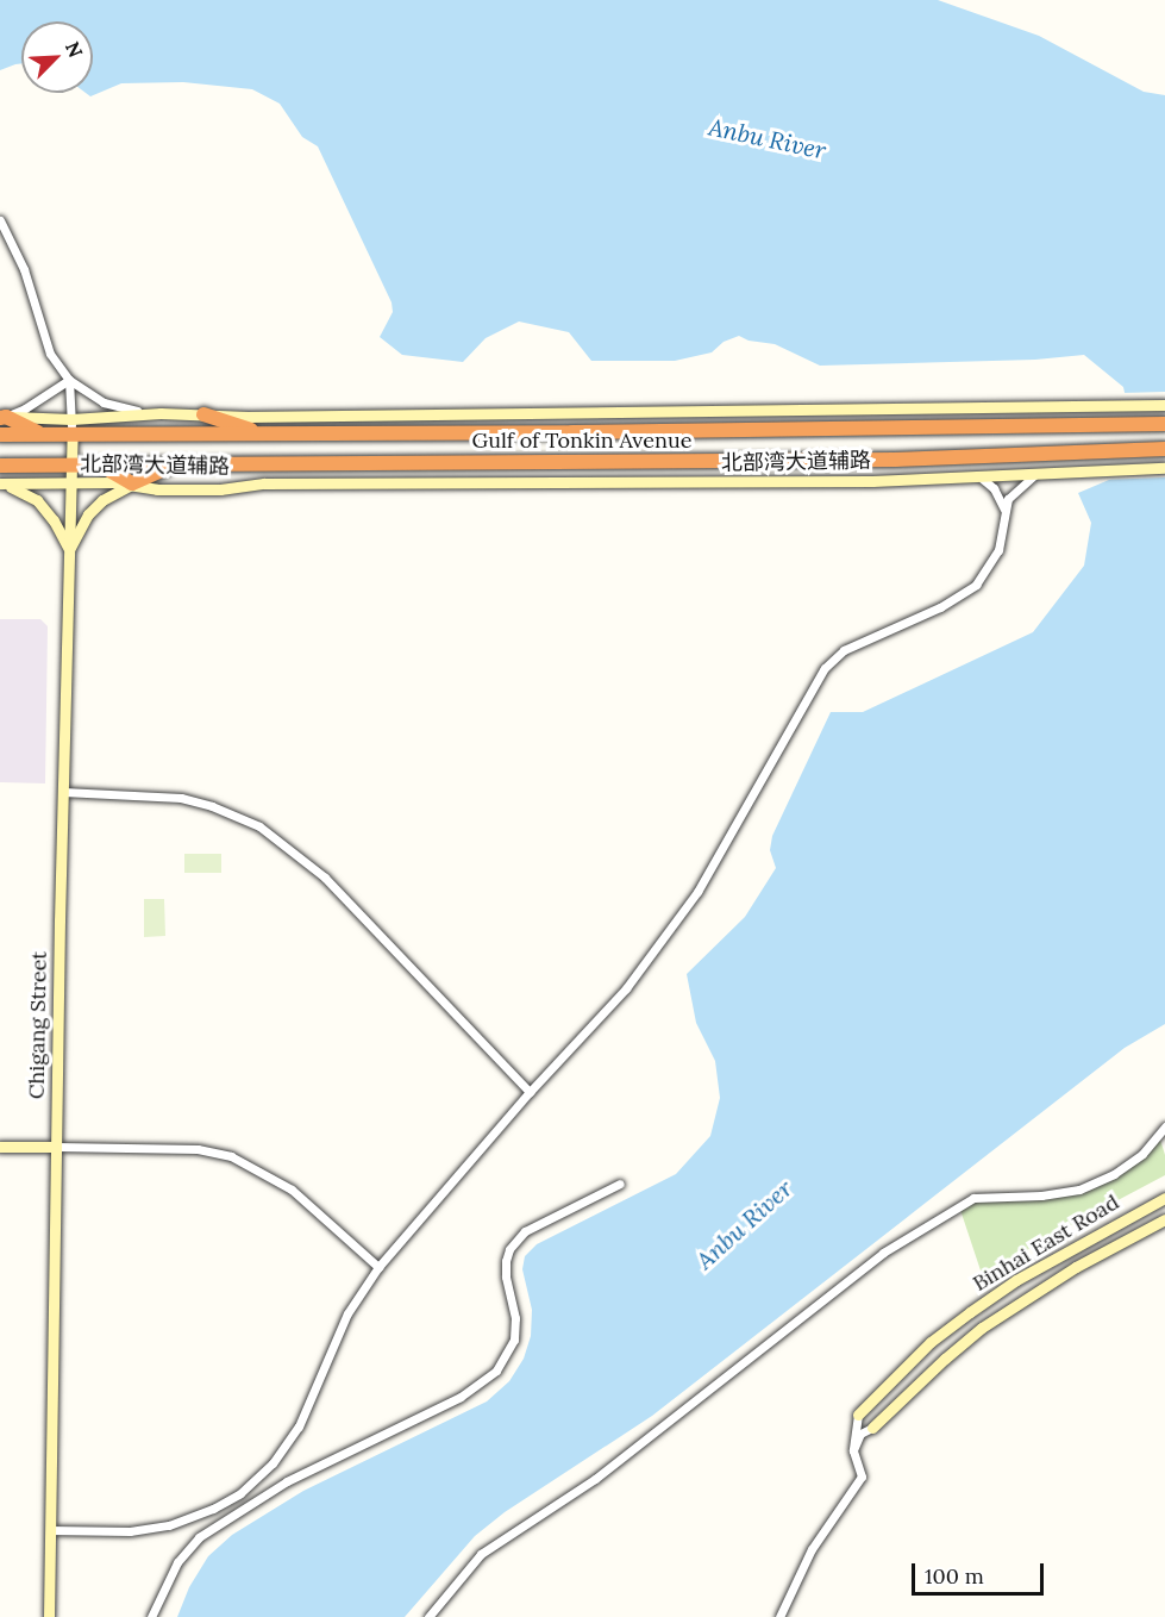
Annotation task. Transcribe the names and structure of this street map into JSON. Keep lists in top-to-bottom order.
{
  "streets": {
    "highway": ["Gulf of Tonkin Avenue"],
    "main road": ["北部湾大道辅路", "Chigang Street", "Binhai East Road"]
  },
  "crossings": [
    ["Gulf of Tonkin Avenue", "Chigang Street"],
    ["北部湾大道辅路", "Chigang Street"]
  ],
  "water": ["Anbu River"],
  "scale_bar": "100 m",
  "north": "top right"
}
